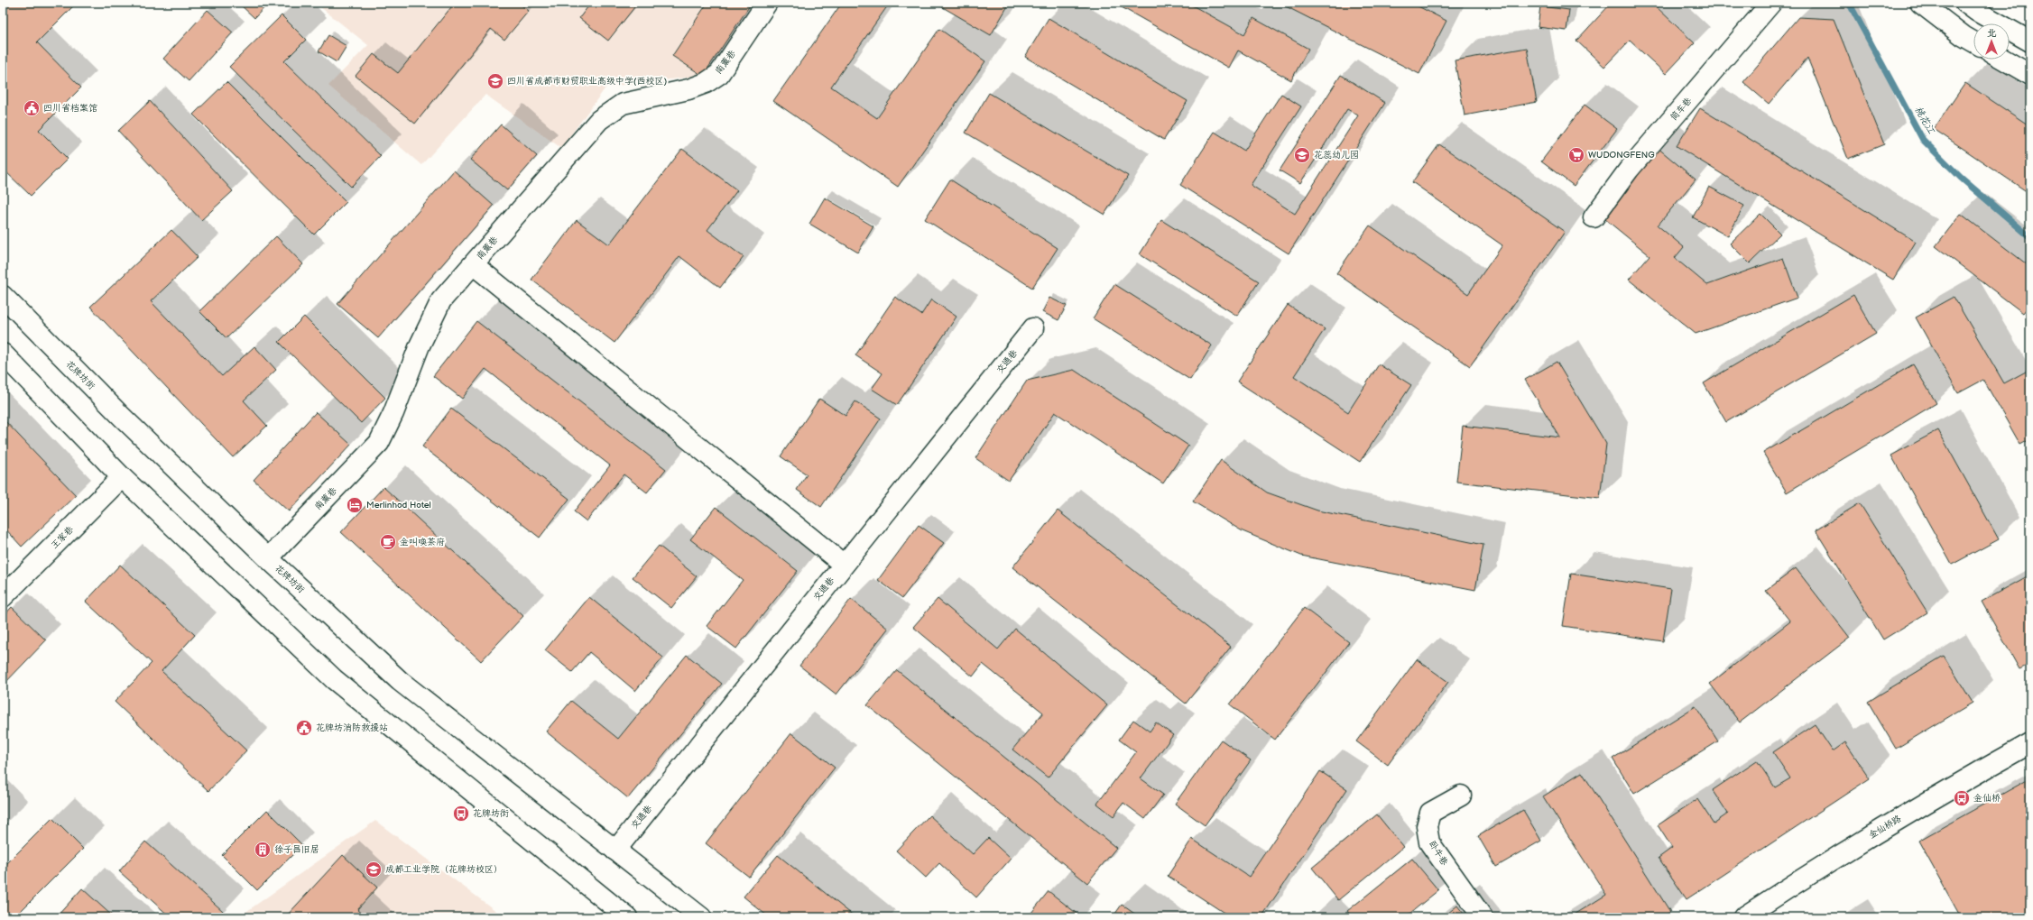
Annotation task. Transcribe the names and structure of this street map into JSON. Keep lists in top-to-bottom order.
{
  "streets": {
    "street": [
      "南薰巷",
      "筒车巷",
      "交通巷",
      "花牌坊街",
      "王家巷",
      "金仙桥路",
      "卧牛巷"
    ]
  },
  "crossings": [
    ["南薰巷", "花牌坊街"],
    ["交通巷", "花牌坊街"]
  ],
  "water": ["桃花江"],
  "places": {
    "school or university": ["四川省成都市财贸职业高级中学(西校区)", "花蕊幼儿园", "成都工业学院（花牌坊校区）"],
    "public building": ["四川省档案馆", "花牌坊消防救援站"],
    "supermarket": ["WUDONGFENG"],
    "hotel": ["Merlinhod Hotel"],
    "cafe": ["金叫唤茶府"],
    "bus stop": ["金仙桥", "花牌坊街"],
    "building": ["徐子昌旧居"]
  },
  "north": "top"
}
